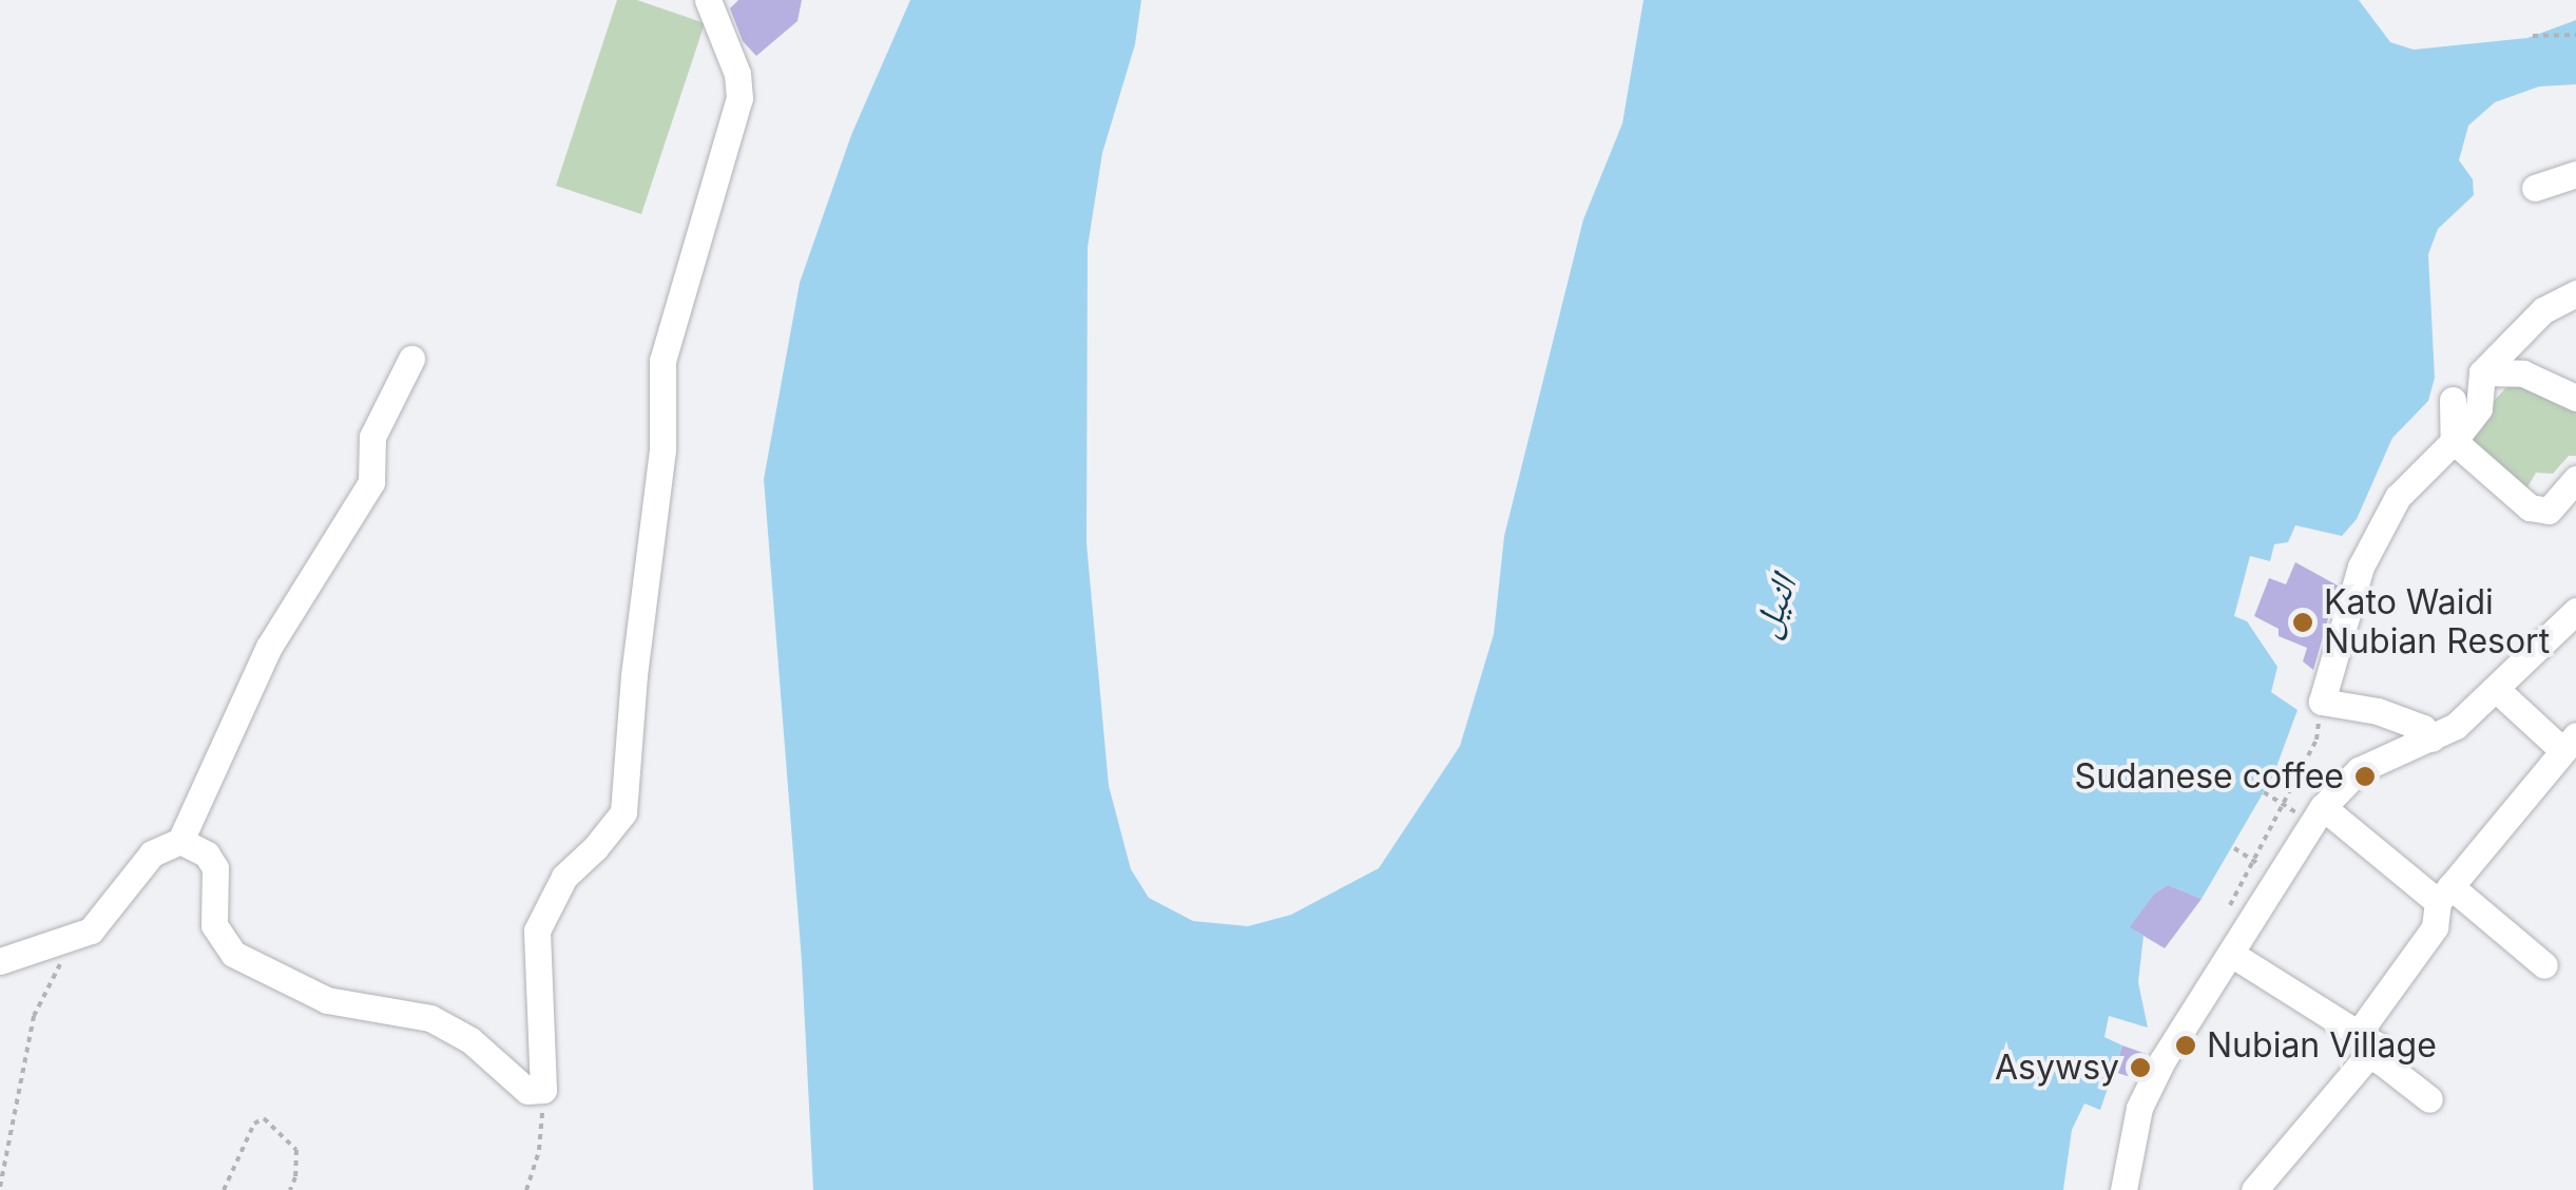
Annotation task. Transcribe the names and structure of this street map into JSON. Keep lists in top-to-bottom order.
{
  "water": ["النيل"],
  "places": [
    "Kato Waidi Nubian Resort",
    "Sudanese coffee",
    "Nubian Village",
    "Asywsy"
  ]
}
